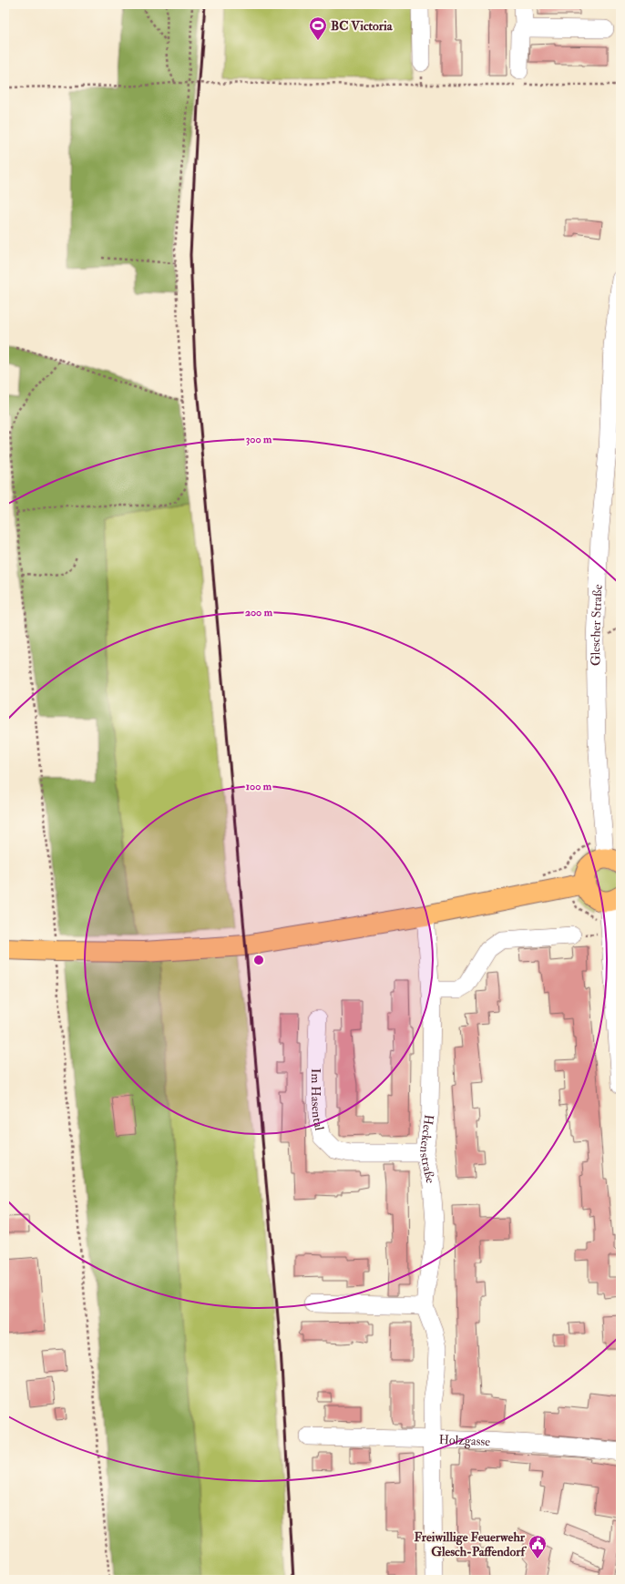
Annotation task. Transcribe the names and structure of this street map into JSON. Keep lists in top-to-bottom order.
{
  "streets": {
    "street": [
      "Glescher Straße",
      "Im Hasental",
      "Heckenstraße",
      "Holzgasse"
    ]
  },
  "crossings": [
    ["Im Hasental", "Heckenstraße"],
    ["Heckenstraße", "Holzgasse"]
  ],
  "places": {
    "sports": ["BC Victoria"],
    "public building": ["Freiwillige Feuerwehr Glesch-Paffendorf"]
  },
  "rings": ["300 m", "200 m", "100 m"]
}
